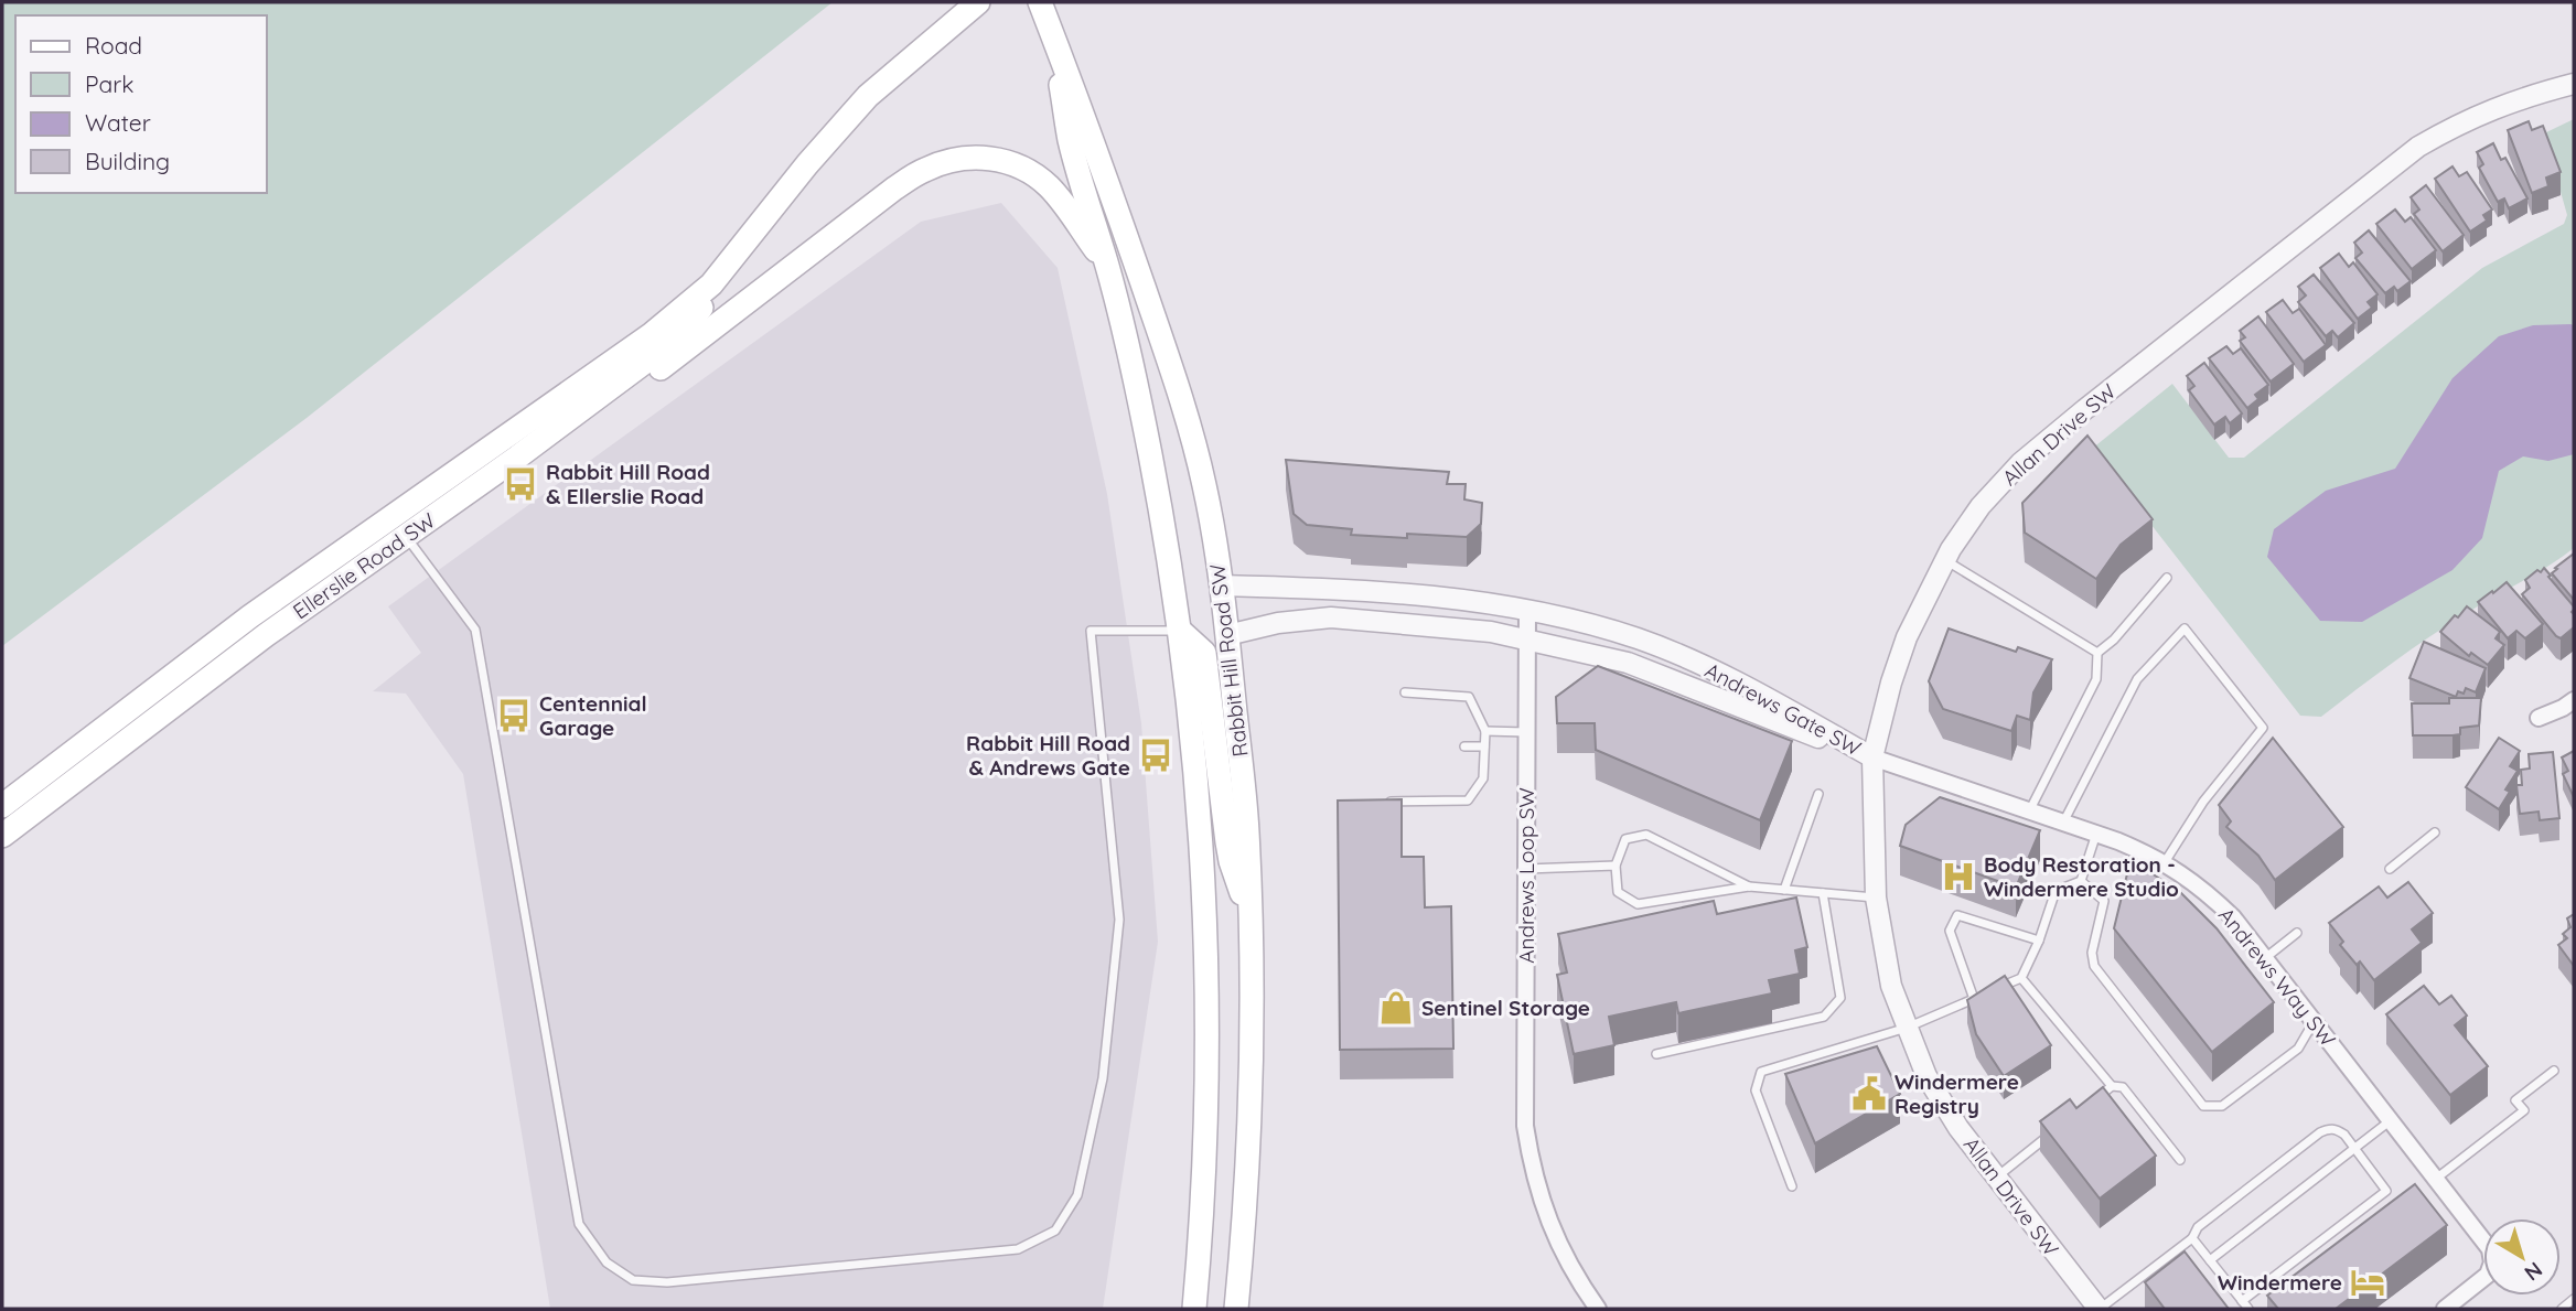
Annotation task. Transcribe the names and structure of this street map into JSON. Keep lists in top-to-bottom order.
{
  "streets": {
    "main road": ["Ellerslie Road SW", "Rabbit Hill Road SW"],
    "street": [
      "Allan Drive SW",
      "Andrews Gate SW",
      "Andrews Loop SW",
      "Andrews Way SW"
    ]
  },
  "crossings": [
    ["Allan Drive SW", "Andrews Gate SW"],
    ["Allan Drive SW", "Andrews Way SW"],
    ["Rabbit Hill Road SW", "Andrews Gate SW"],
    ["Andrews Gate SW", "Andrews Loop SW"],
    ["Andrews Gate SW", "Andrews Way SW"]
  ],
  "places": {
    "bus stop": ["Rabbit Hill Road & Ellerslie Road", "Centennial Garage", "Rabbit Hill Road & Andrews Gate"],
    "hospital": ["Body Restoration - Windermere Studio"],
    "shop": ["Sentinel Storage"],
    "public building": ["Windermere Registry"],
    "hotel": ["Windermere"]
  },
  "legend": [
    "Road",
    "Park",
    "Water",
    "Building"
  ],
  "north": "bottom right"
}
